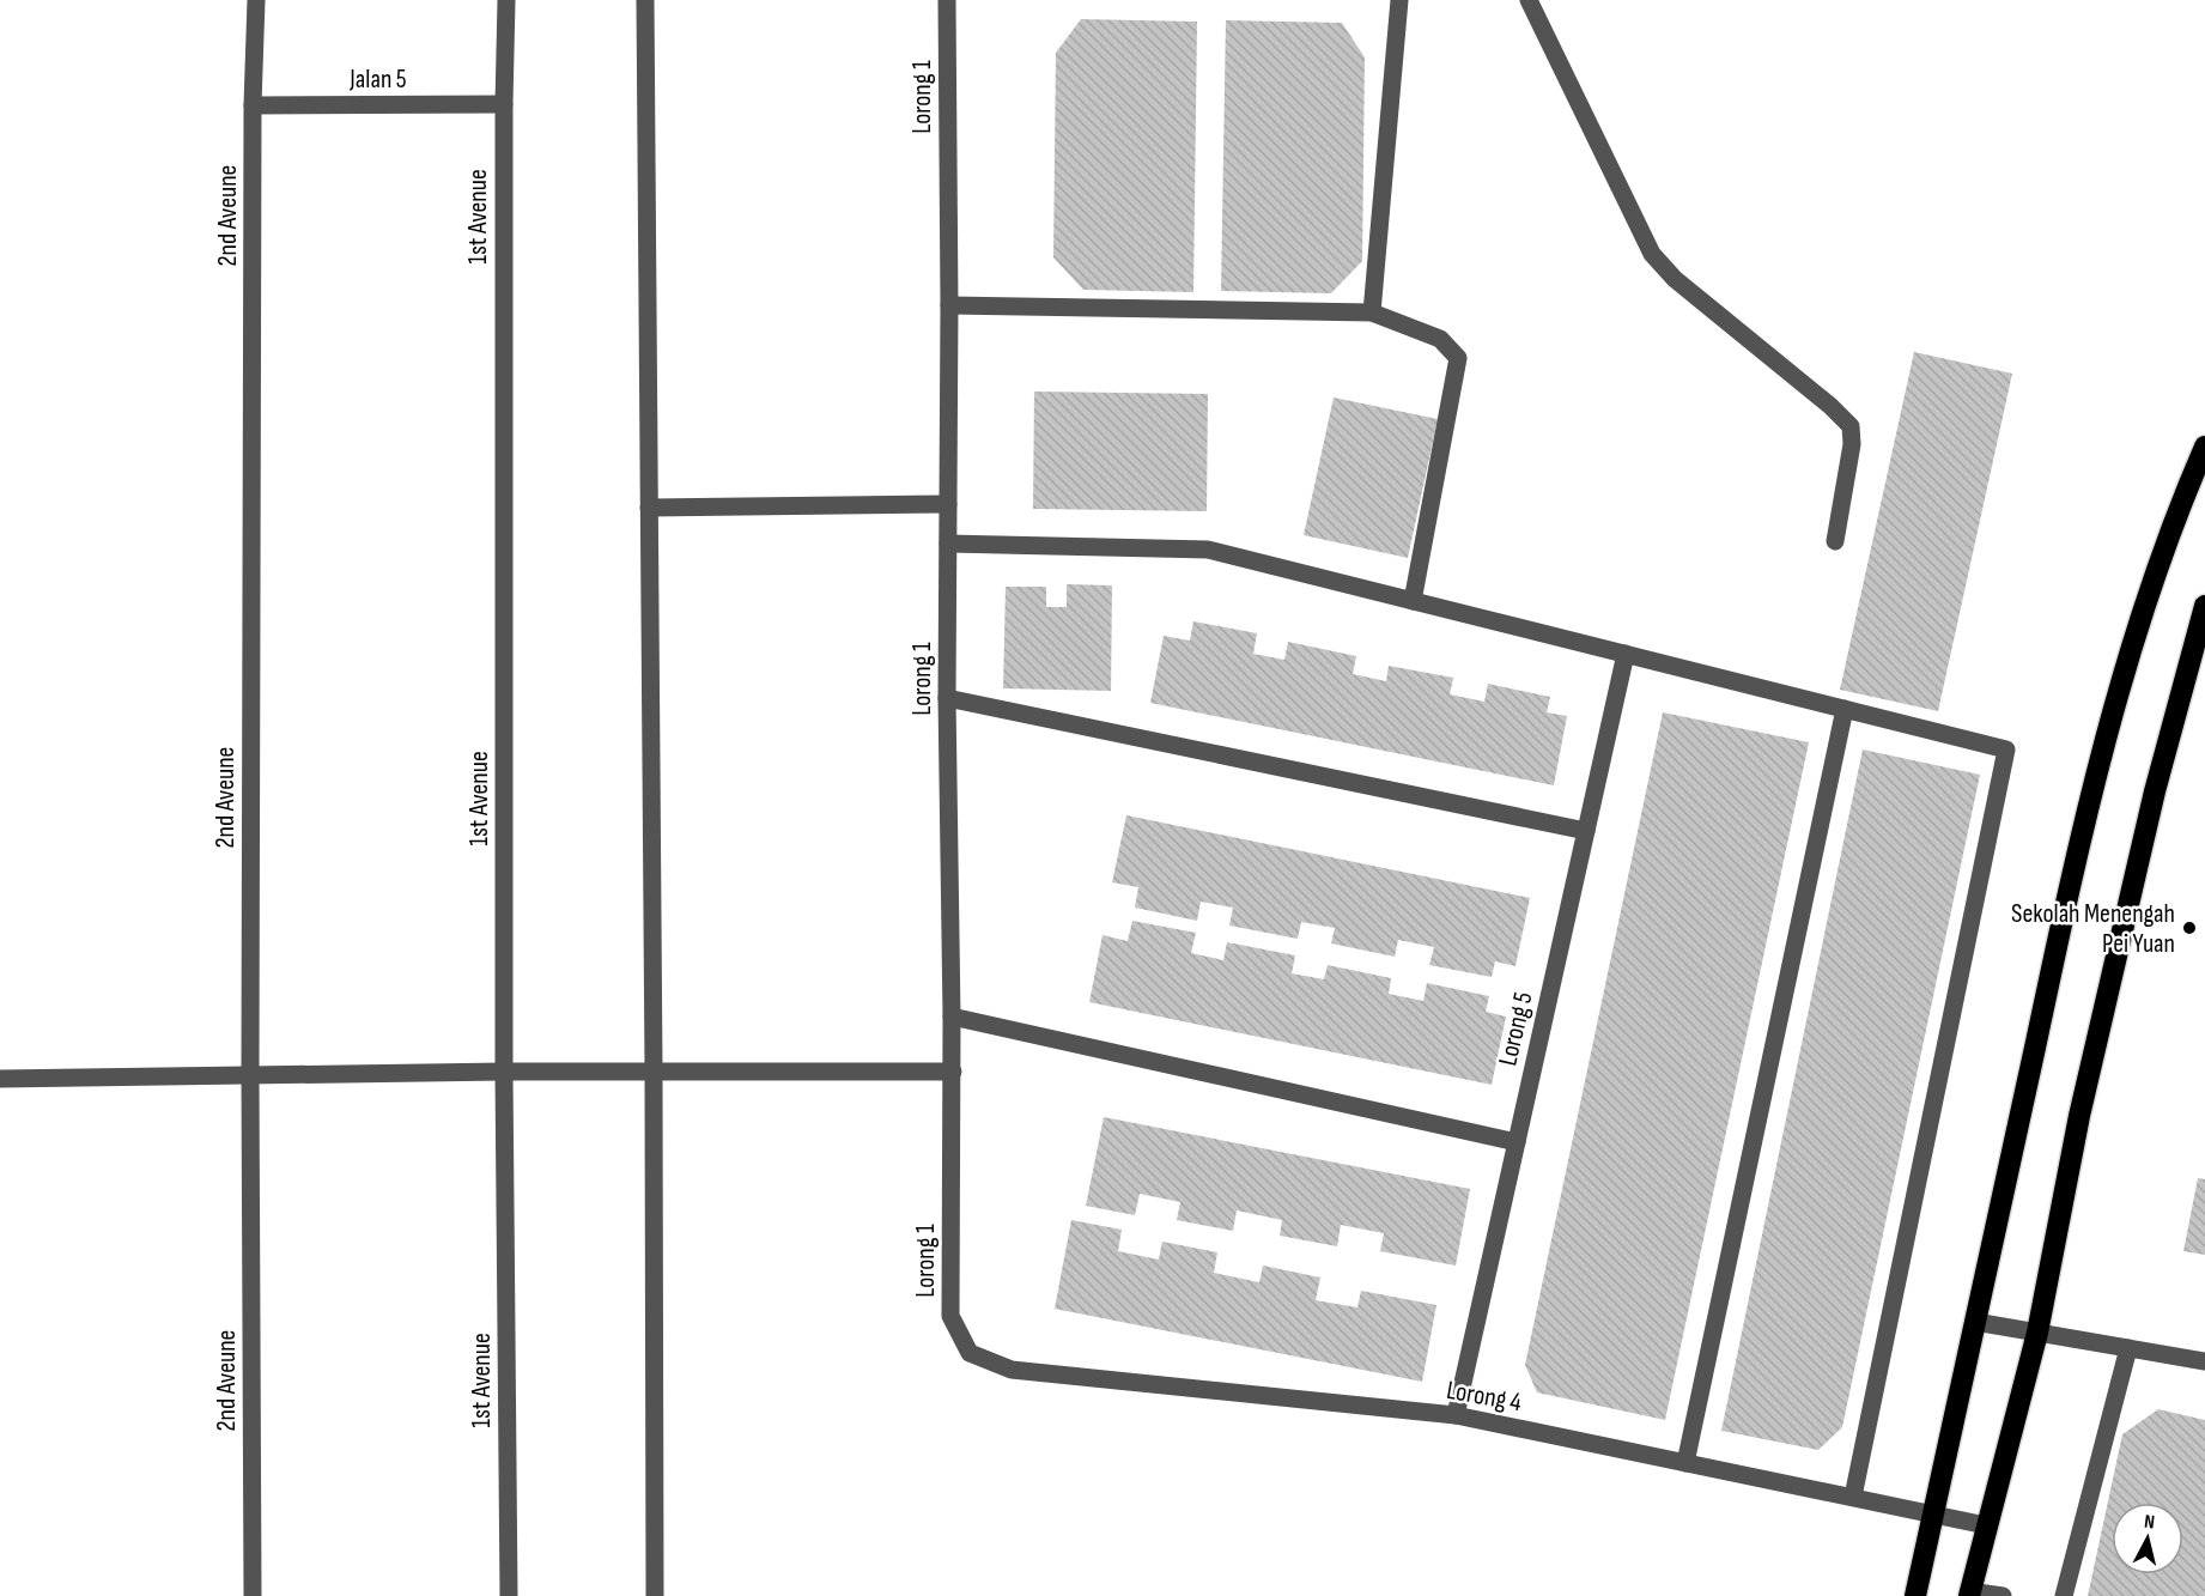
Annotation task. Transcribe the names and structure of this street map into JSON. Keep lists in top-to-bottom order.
{
  "streets": {
    "street": [
      "Jalan 5",
      "Lorong 1",
      "2nd Aveune",
      "1st Avenue",
      "Lorong 5",
      "Lorong 4"
    ]
  },
  "crossings": [
    ["Jalan 5", "2nd Aveune"],
    ["Jalan 5", "1st Avenue"],
    ["Lorong 1", "Lorong 4"],
    ["Lorong 5", "Lorong 4"]
  ],
  "places": ["Sekolah Menengah Pei Yuan"],
  "north": "top"
}
